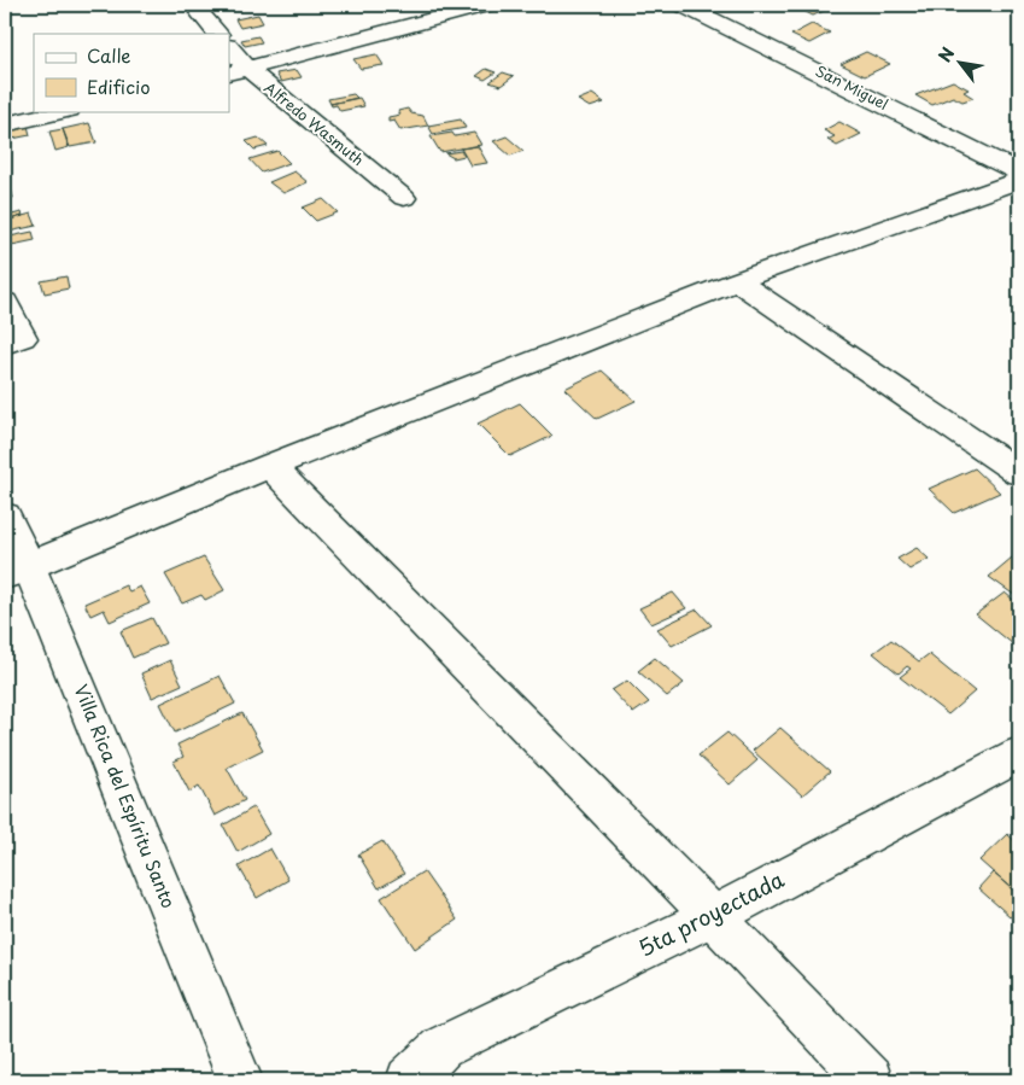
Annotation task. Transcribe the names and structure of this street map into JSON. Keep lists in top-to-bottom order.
{
  "streets": {
    "street": [
      "San Miguel",
      "Alfredo Wasmuth",
      "Villa Rica del Espíritu Santo",
      "5ta proyectada"
    ]
  },
  "legend": ["Calle", "Edificio"],
  "north": "top left"
}
